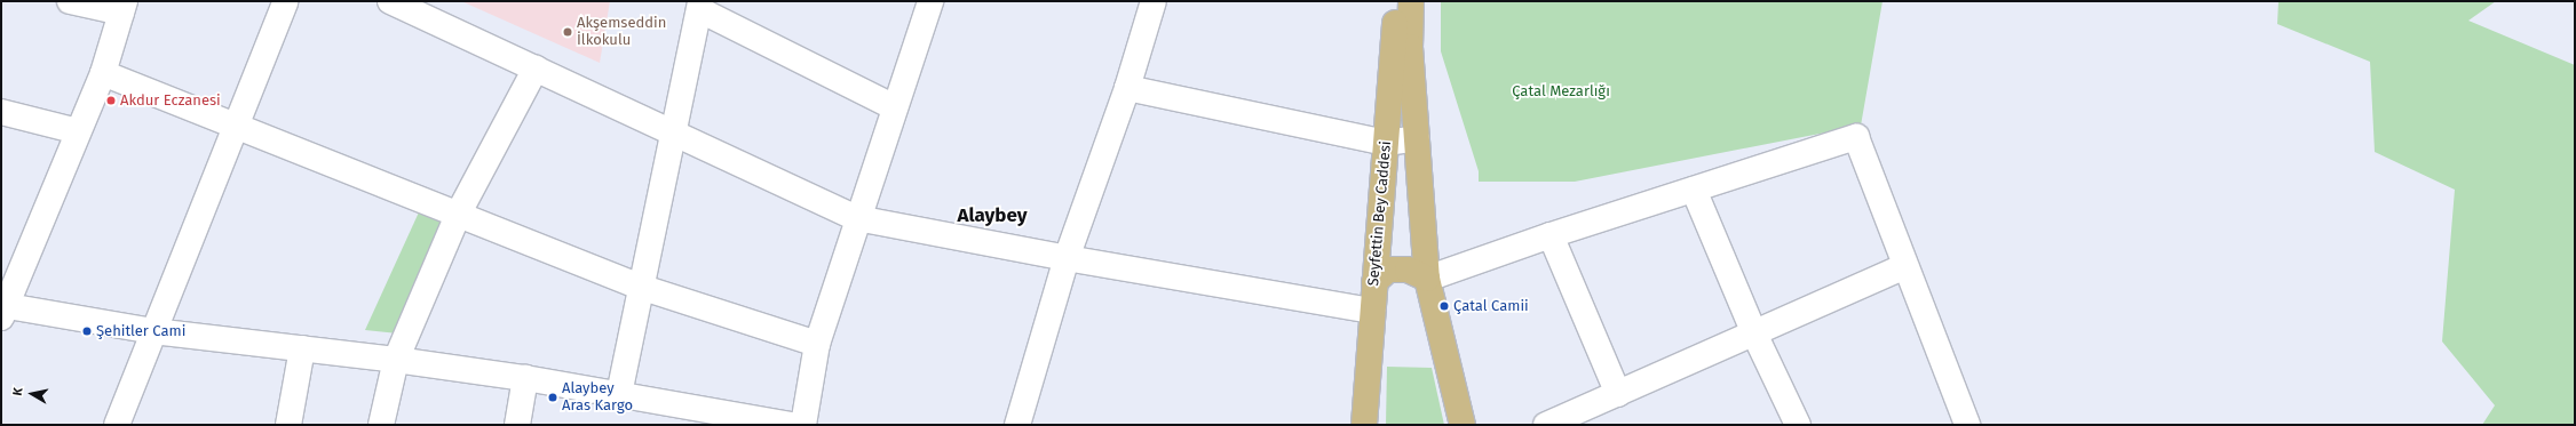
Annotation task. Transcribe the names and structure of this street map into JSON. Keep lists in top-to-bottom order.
{
  "streets": {
    "main road": ["Seyfettin Bey Caddesi"]
  },
  "districts": ["Alaybey"],
  "parks": ["Çatal Mezarlığı"],
  "places": [
    "Akşemseddin İlkokulu",
    "Akdur Eczanesi",
    "Çatal Camii",
    "Şehitler Cami",
    "Alaybey Aras Kargo"
  ],
  "north": "left"
}
